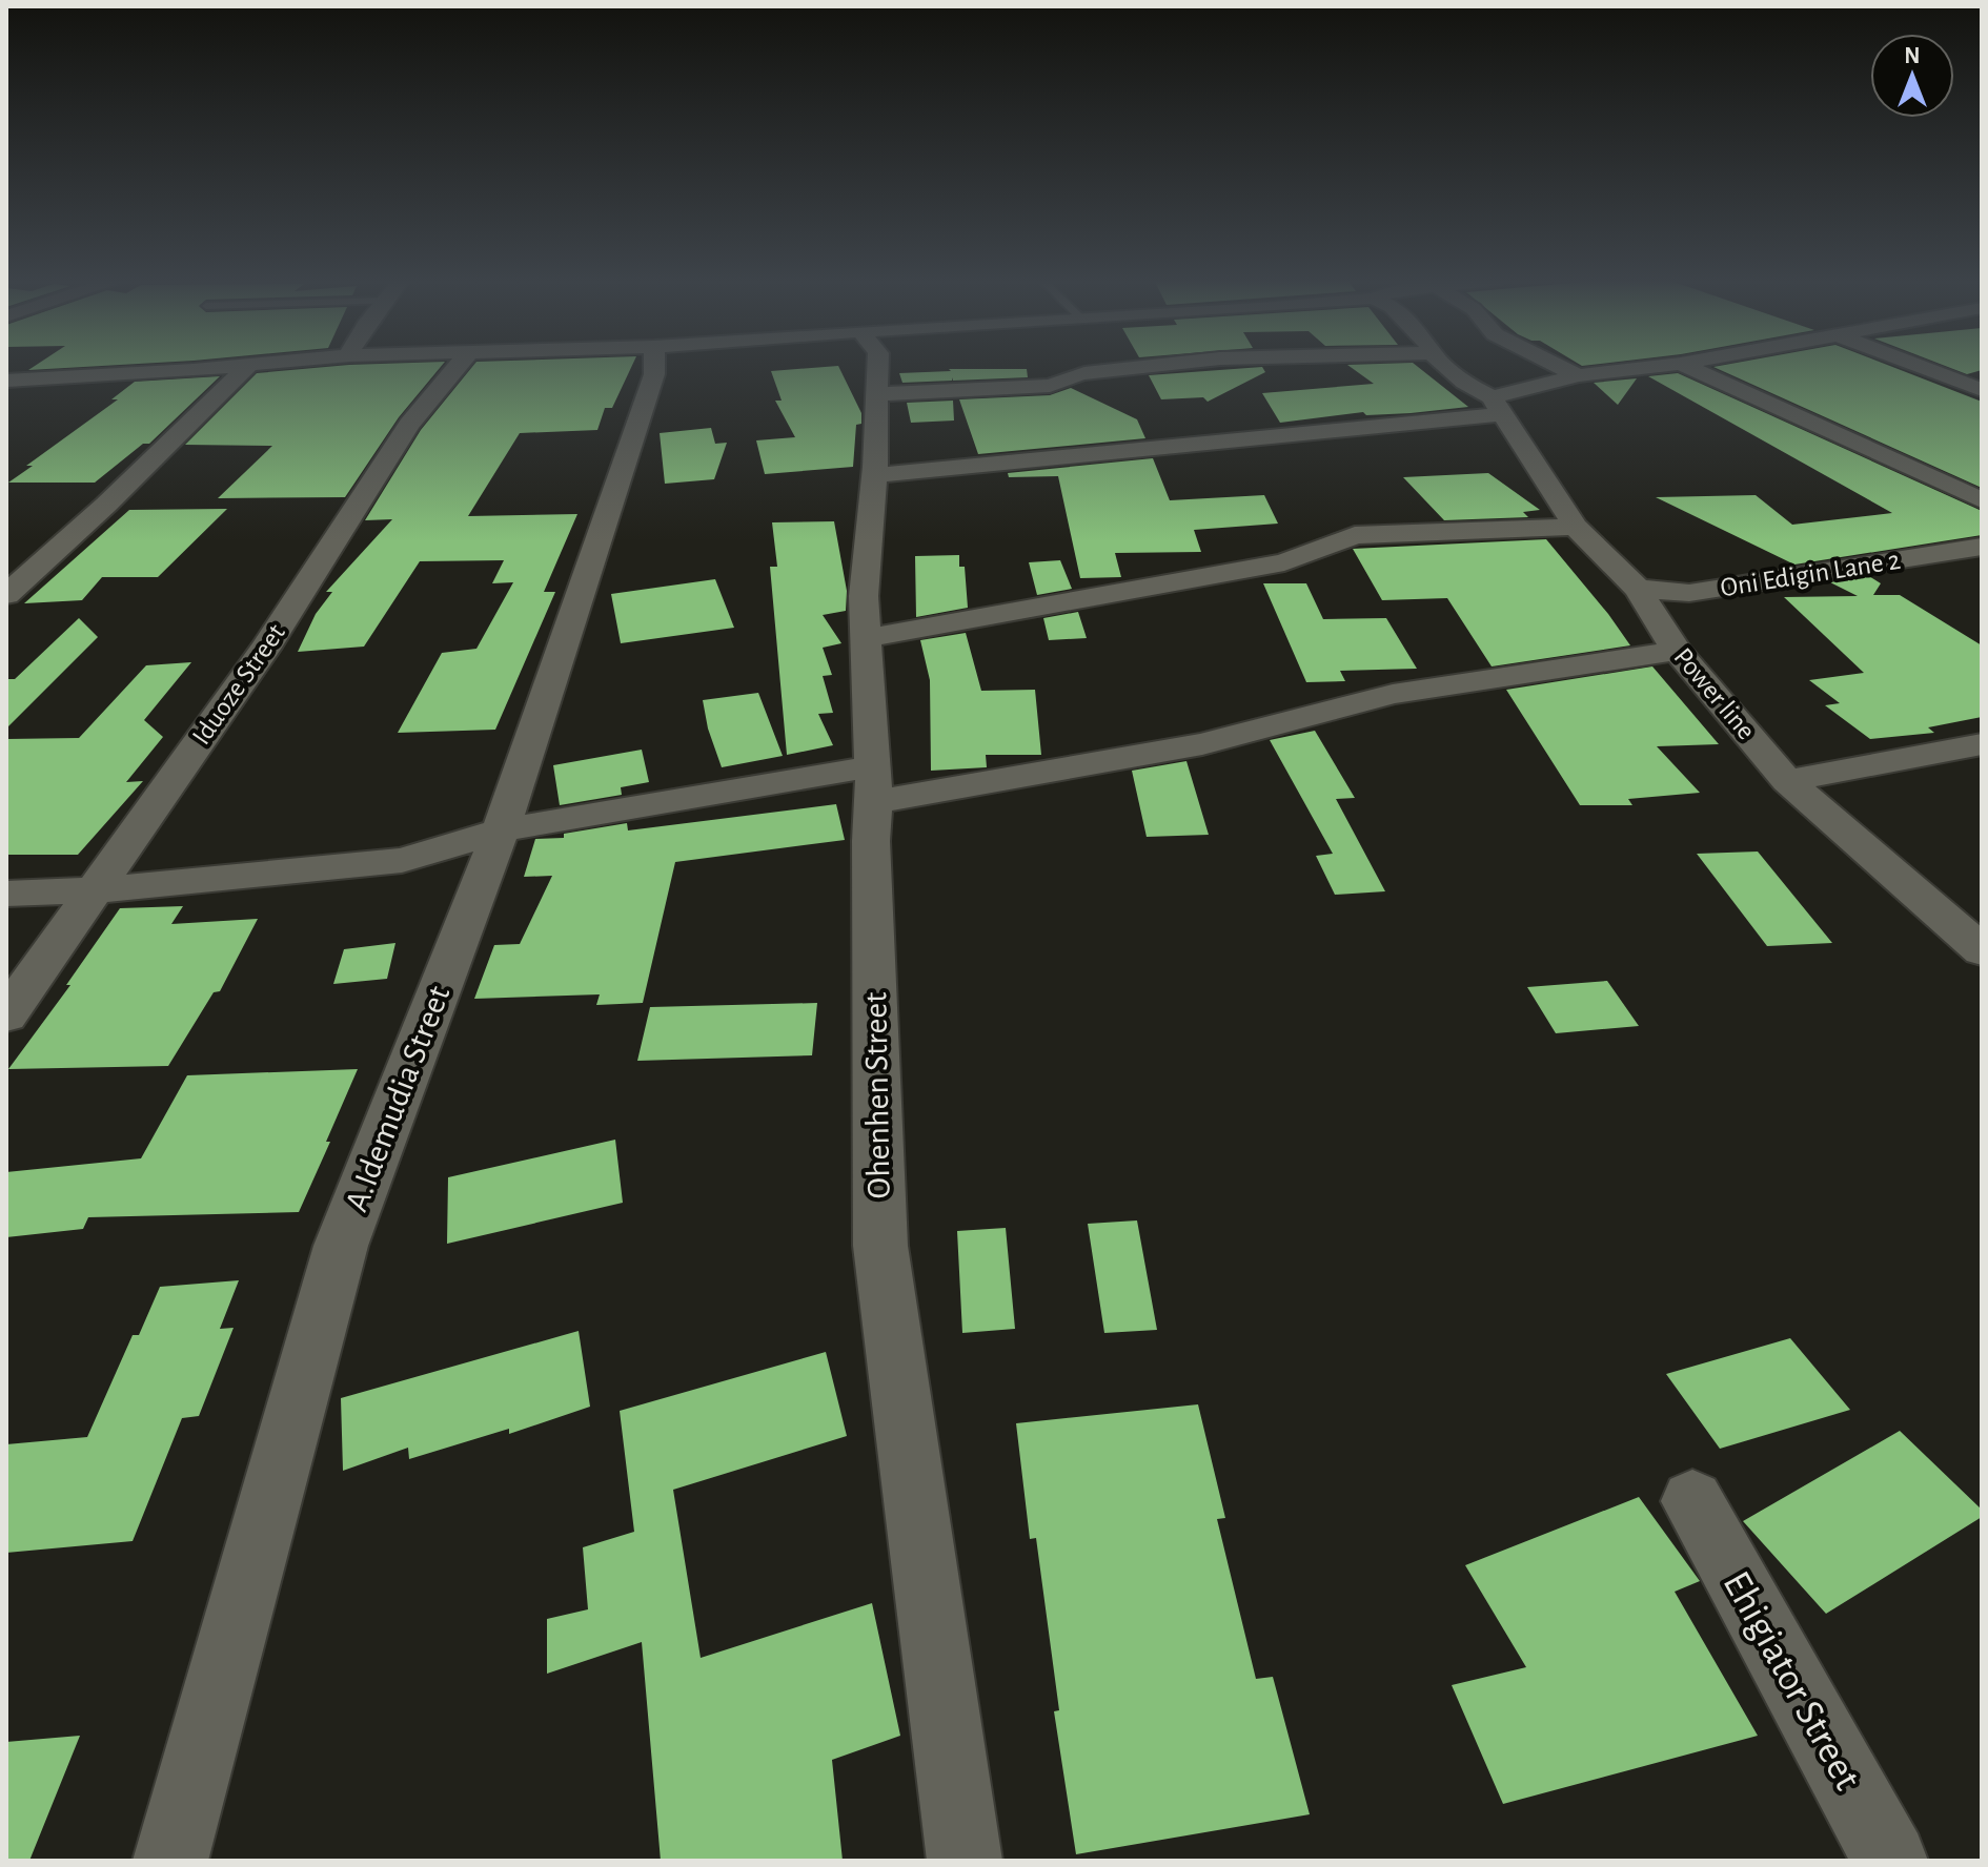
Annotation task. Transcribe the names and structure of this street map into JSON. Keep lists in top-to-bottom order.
{
  "streets": {
    "street": [
      "Oni Edigin Lane 2",
      "Iduoze Street",
      "Power line",
      "Ohenhen Street",
      "A.Idemudia Street",
      "Ehigiator Street"
    ]
  },
  "crossings": [
    ["Oni Edigin Lane 2", "Power line"]
  ],
  "north": "top"
}
